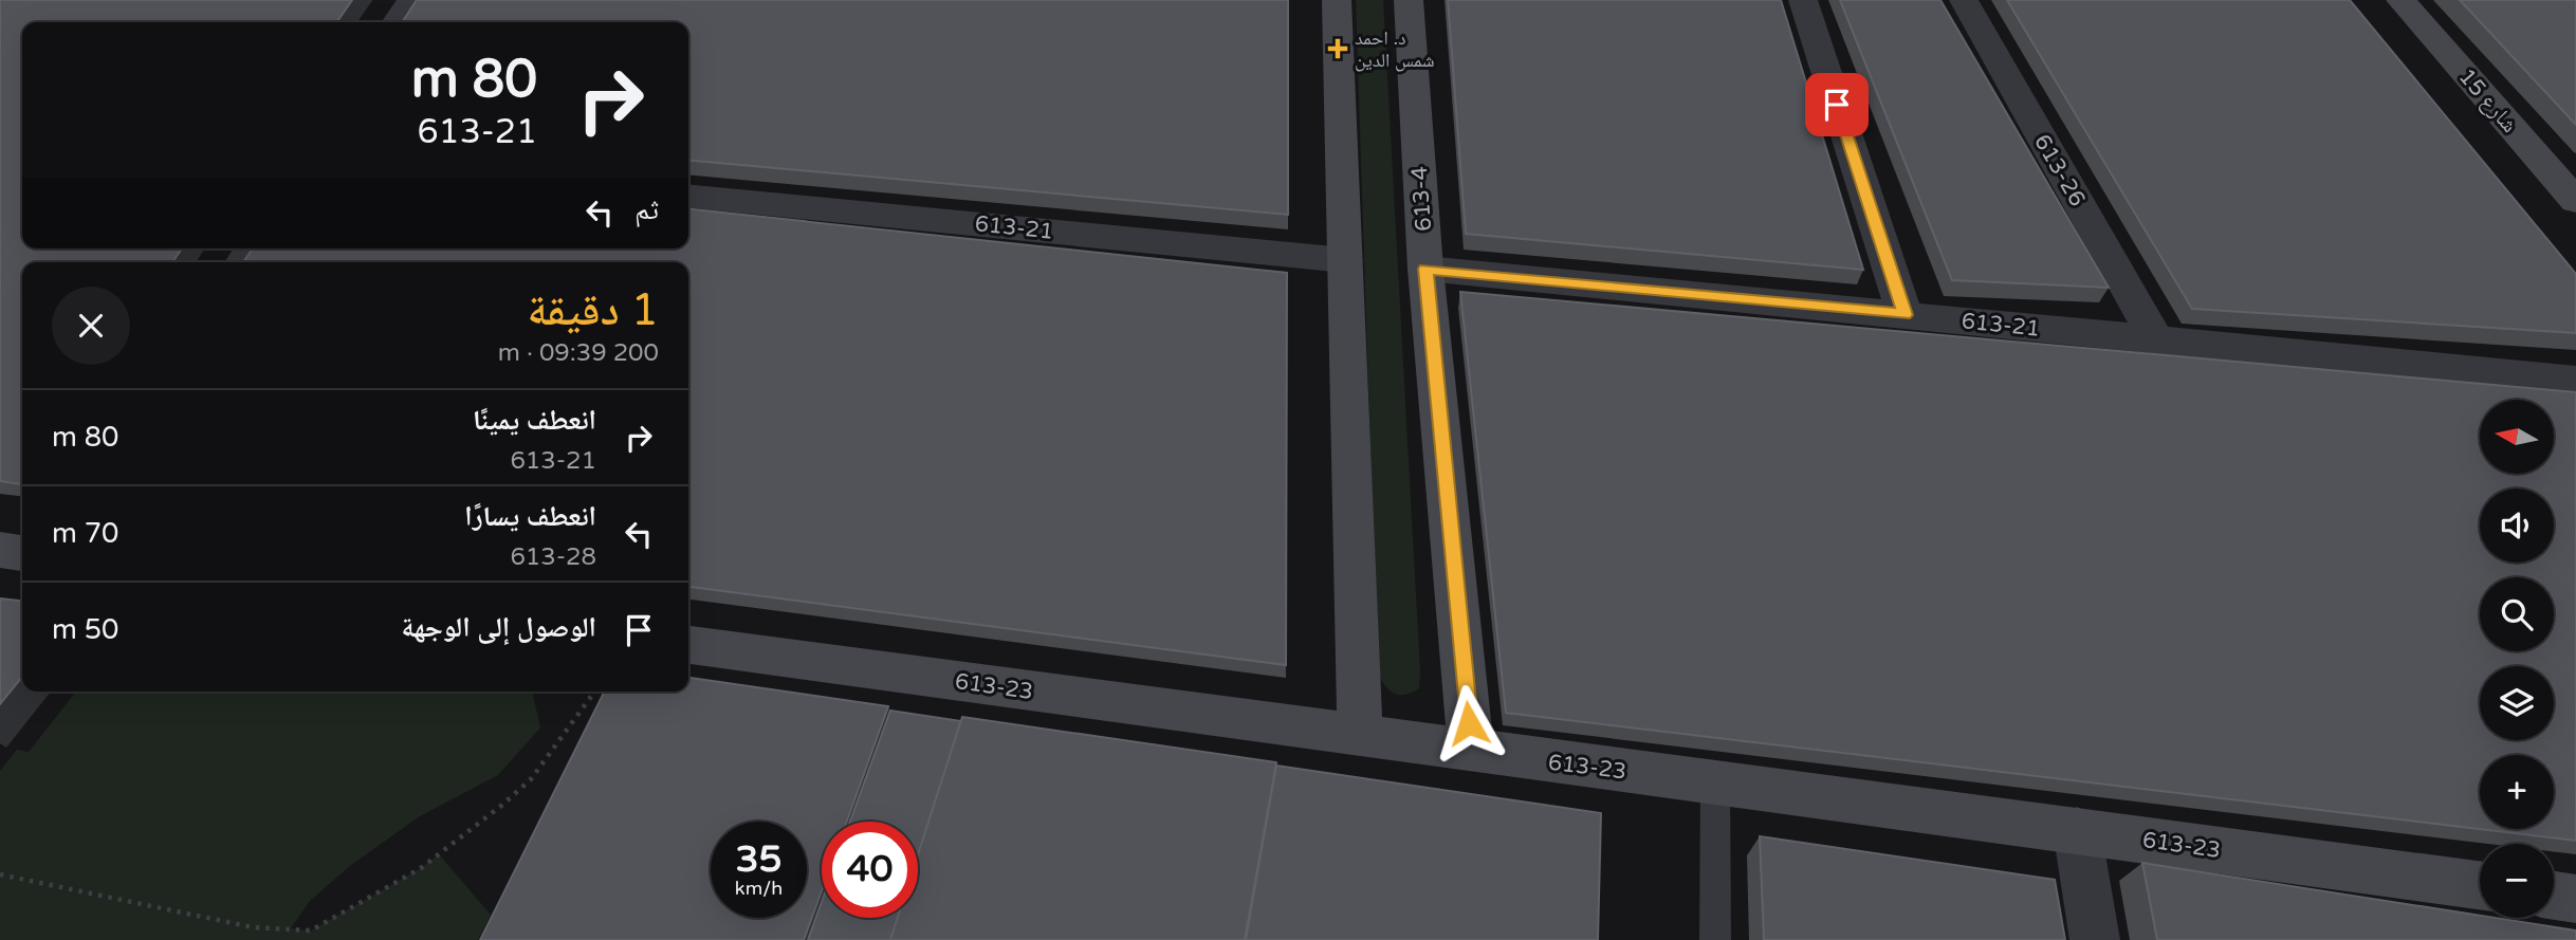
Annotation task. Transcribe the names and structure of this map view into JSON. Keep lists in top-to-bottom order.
{
  "streets": {
    "street": [
      "شارع 15",
      "613-26",
      "613-4",
      "613-21",
      "613-23"
    ]
  },
  "crossings": [
    ["613-26", "613-21"],
    ["613-4", "613-21"],
    ["613-4", "613-23"]
  ],
  "places": {
    "health": ["د. احمد شمس الدين"]
  },
  "north": "left",
  "page": {
    "turn": ["80 m", "613-21"],
    "then": "ثم",
    "heading": ["1 دقيقة", "200 m · 09:39"],
    "list": [
      {
        "name": "انعطف يمينًا",
        "note": "613-21",
        "value": "80 m"
      },
      {
        "name": "انعطف يسارًا",
        "note": "613-28",
        "value": "70 m"
      },
      {
        "name": "الوصول إلى الوجهة",
        "value": "50 m"
      }
    ],
    "map_buttons": ["+", "−"],
    "speed": "35 km/h",
    "limit": "40"
  }
}
